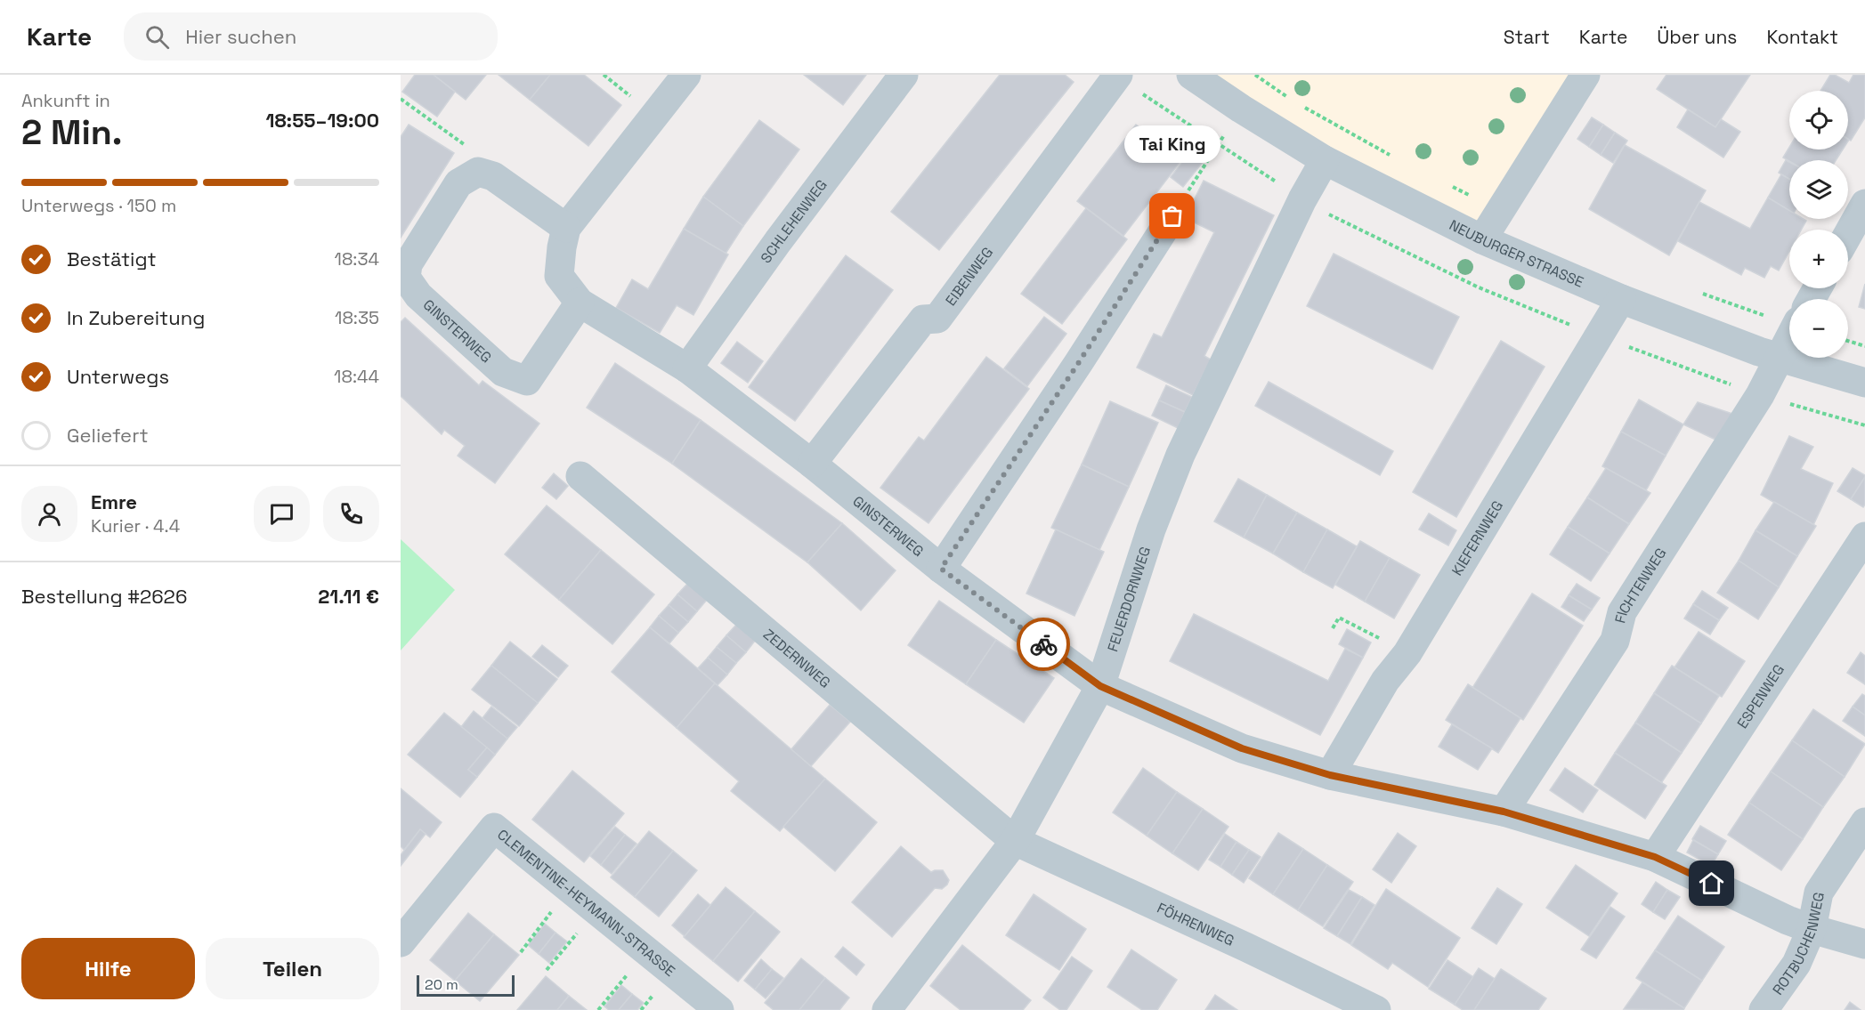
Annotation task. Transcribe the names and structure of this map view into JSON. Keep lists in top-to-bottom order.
{
  "streets": {
    "street": [
      "SCHLEHENWEG",
      "NEUBURGER STRASSE",
      "EIBENWEG",
      "GINSTERWEG",
      "KIEFERNWEG",
      "FICHTENWEG",
      "FEUERDORNWEG",
      "ZEDERNWEG",
      "ESPENWEG",
      "CLEMENTINE-HEYMANN-STRASSE",
      "FÖHRENWEG",
      "ROTBUCHENWEG"
    ]
  },
  "crossings": [
    ["SCHLEHENWEG", "GINSTERWEG"],
    ["NEUBURGER STRASSE", "KIEFERNWEG"],
    ["NEUBURGER STRASSE", "FICHTENWEG"],
    ["NEUBURGER STRASSE", "FEUERDORNWEG"],
    ["EIBENWEG", "GINSTERWEG"],
    ["GINSTERWEG", "KIEFERNWEG"],
    ["GINSTERWEG", "FICHTENWEG"],
    ["GINSTERWEG", "FEUERDORNWEG"],
    ["GINSTERWEG", "ESPENWEG"],
    ["GINSTERWEG", "ROTBUCHENWEG"],
    ["FEUERDORNWEG", "ZEDERNWEG"],
    ["FEUERDORNWEG", "FÖHRENWEG"],
    ["ZEDERNWEG", "FÖHRENWEG"]
  ],
  "places": ["Tai King"],
  "scale_bar": "20 m",
  "page": {
    "header": "Karte",
    "search": "Hier suchen",
    "nav": [
      "Start",
      "Karte",
      "Über uns",
      "Kontakt"
    ],
    "heading": ["2 Min.", "Ankunft in", "18:55–19:00"],
    "panel": [
      "Emre",
      "Kurier · 4.4",
      "Bestellung #2626",
      "21.11 €"
    ],
    "map_buttons": ["+", "−"],
    "bubble": "Tai King",
    "bar": "Unterwegs · 150 m",
    "list": [
      ["Bestätigt", "18:34"],
      ["In Zubereitung", "18:35"],
      ["Unterwegs", "18:44"],
      "Geliefert"
    ],
    "buttons": ["Hilfe", "Teilen"],
    "scale": "20 m"
  }
}
